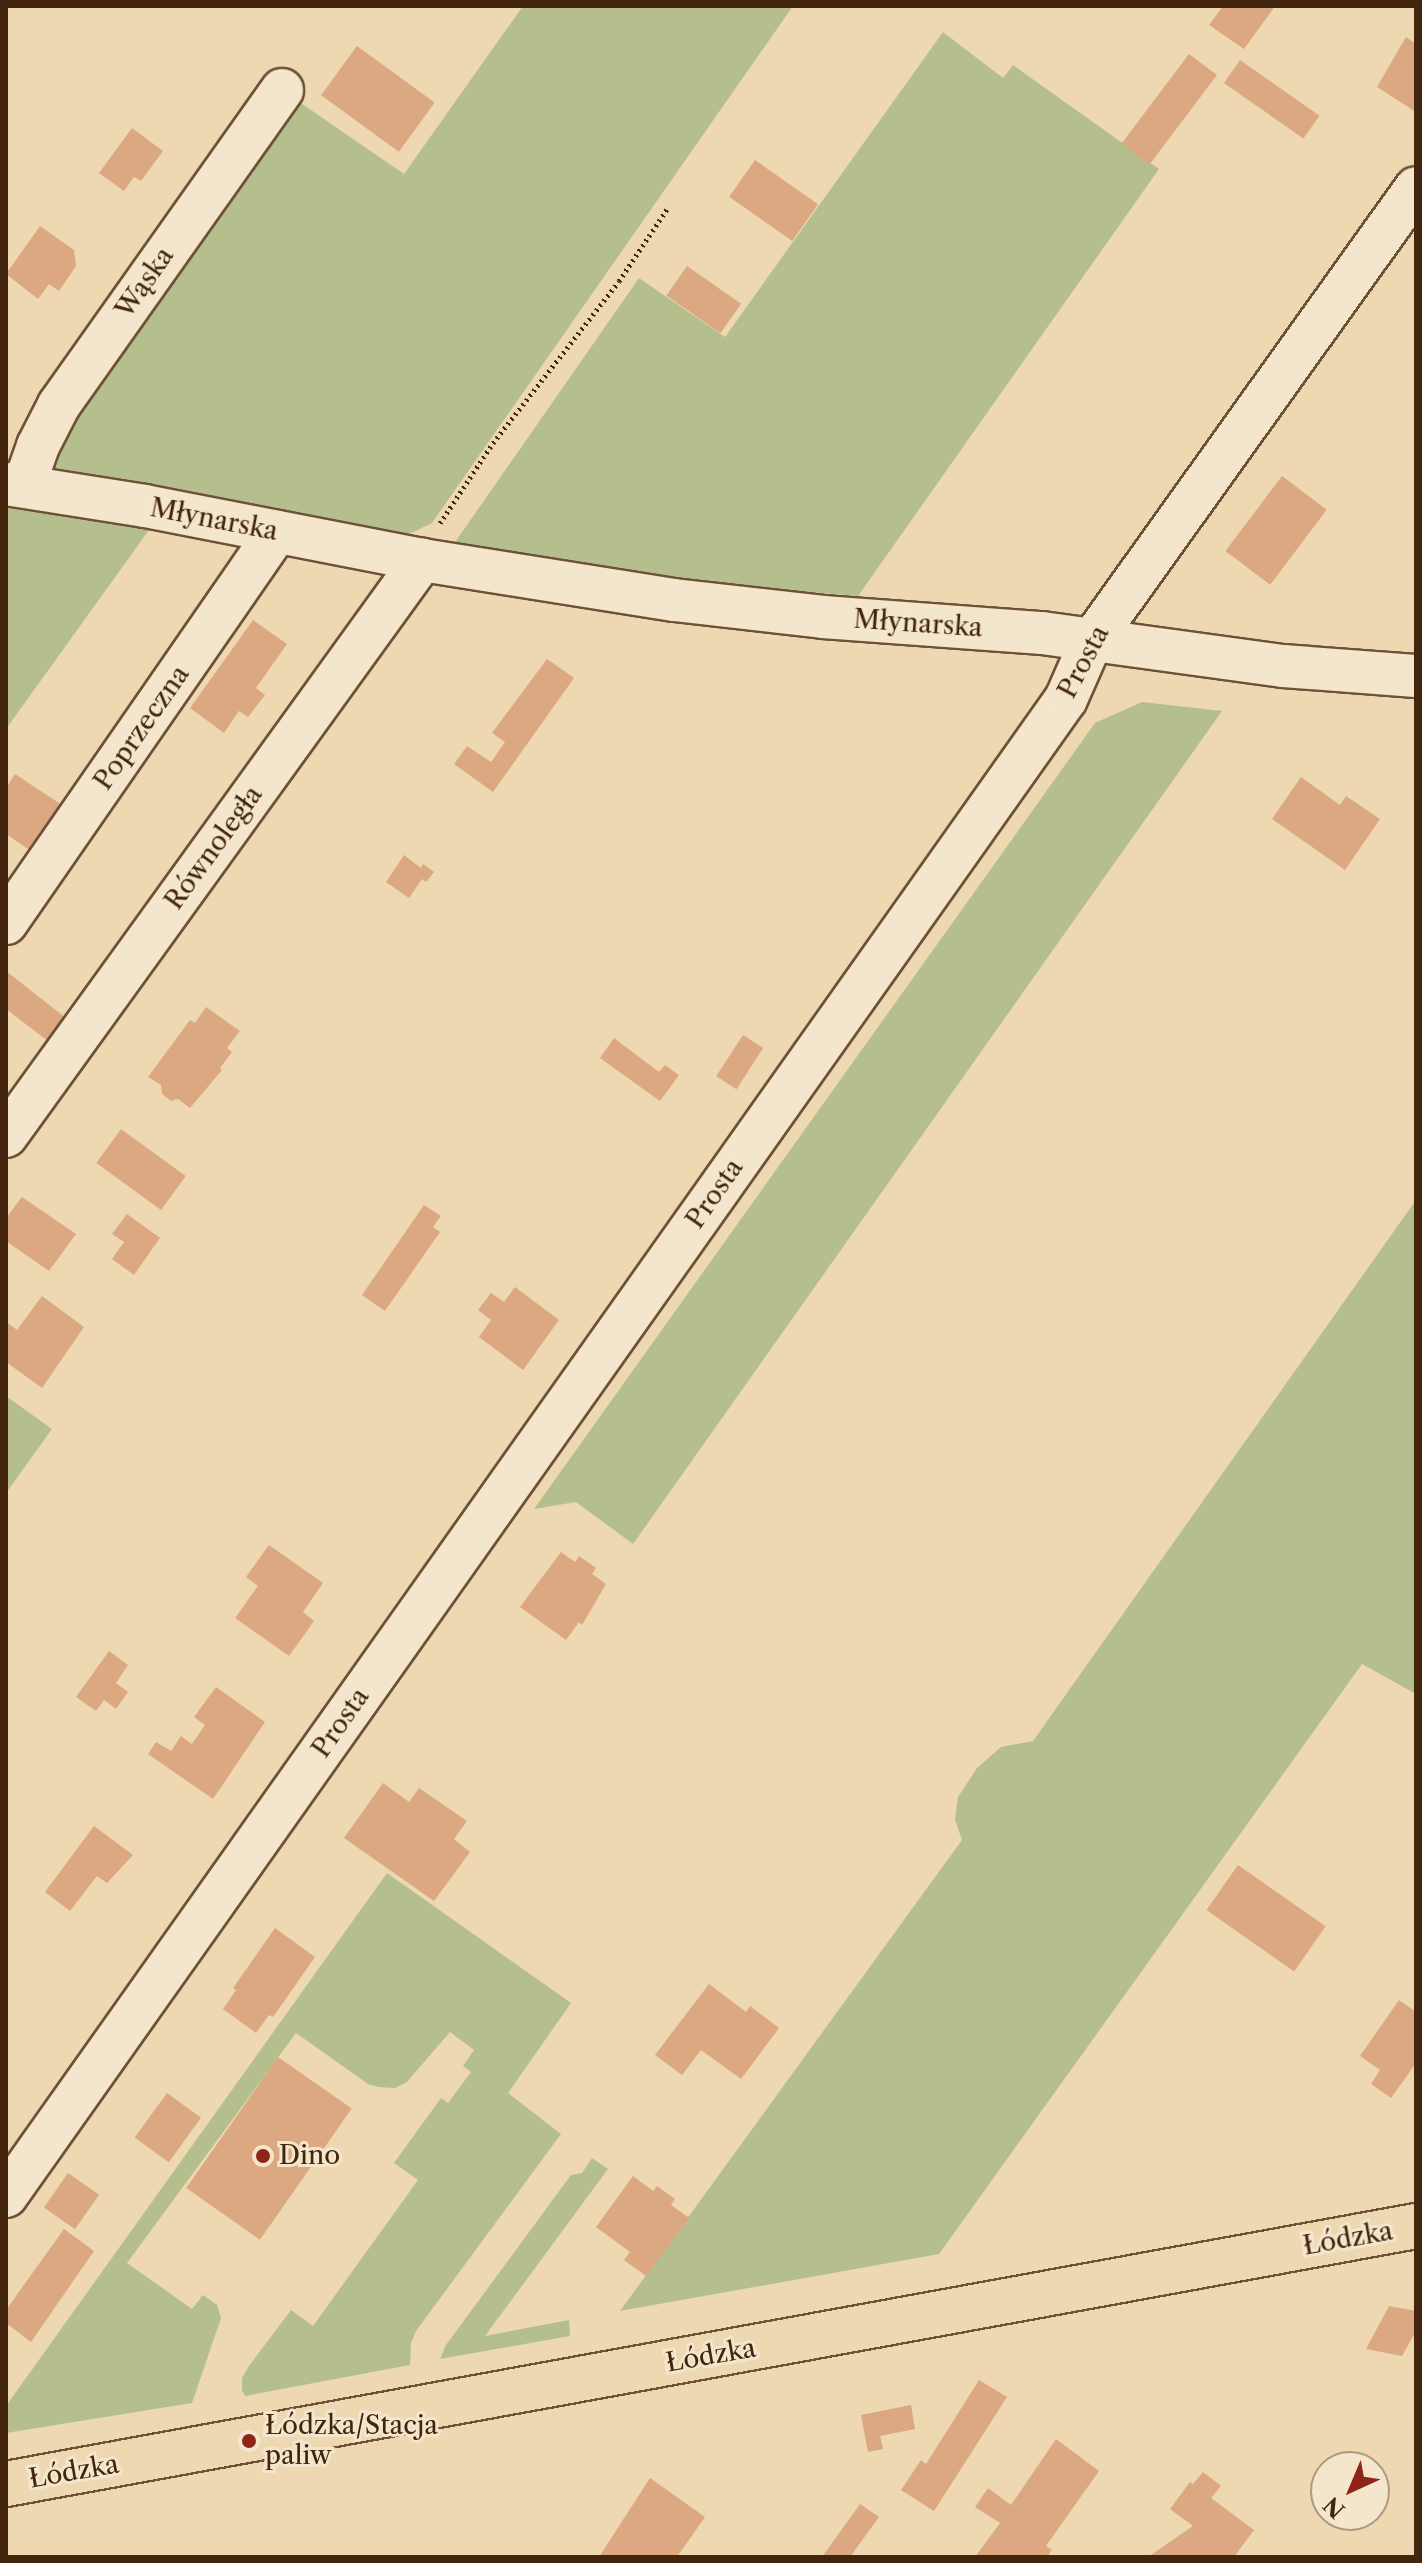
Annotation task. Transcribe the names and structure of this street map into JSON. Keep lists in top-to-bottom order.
{
  "streets": {
    "main road": ["Łódzka"],
    "street": [
      "Wąska",
      "Młynarska",
      "Prosta",
      "Poprzeczna",
      "Równoległa"
    ]
  },
  "crossings": [
    ["Wąska", "Młynarska"],
    ["Młynarska", "Prosta"],
    ["Młynarska", "Poprzeczna"],
    ["Młynarska", "Równoległa"]
  ],
  "places": ["Dino", "Łódzka/Stacja paliw"],
  "north": "bottom left"
}
